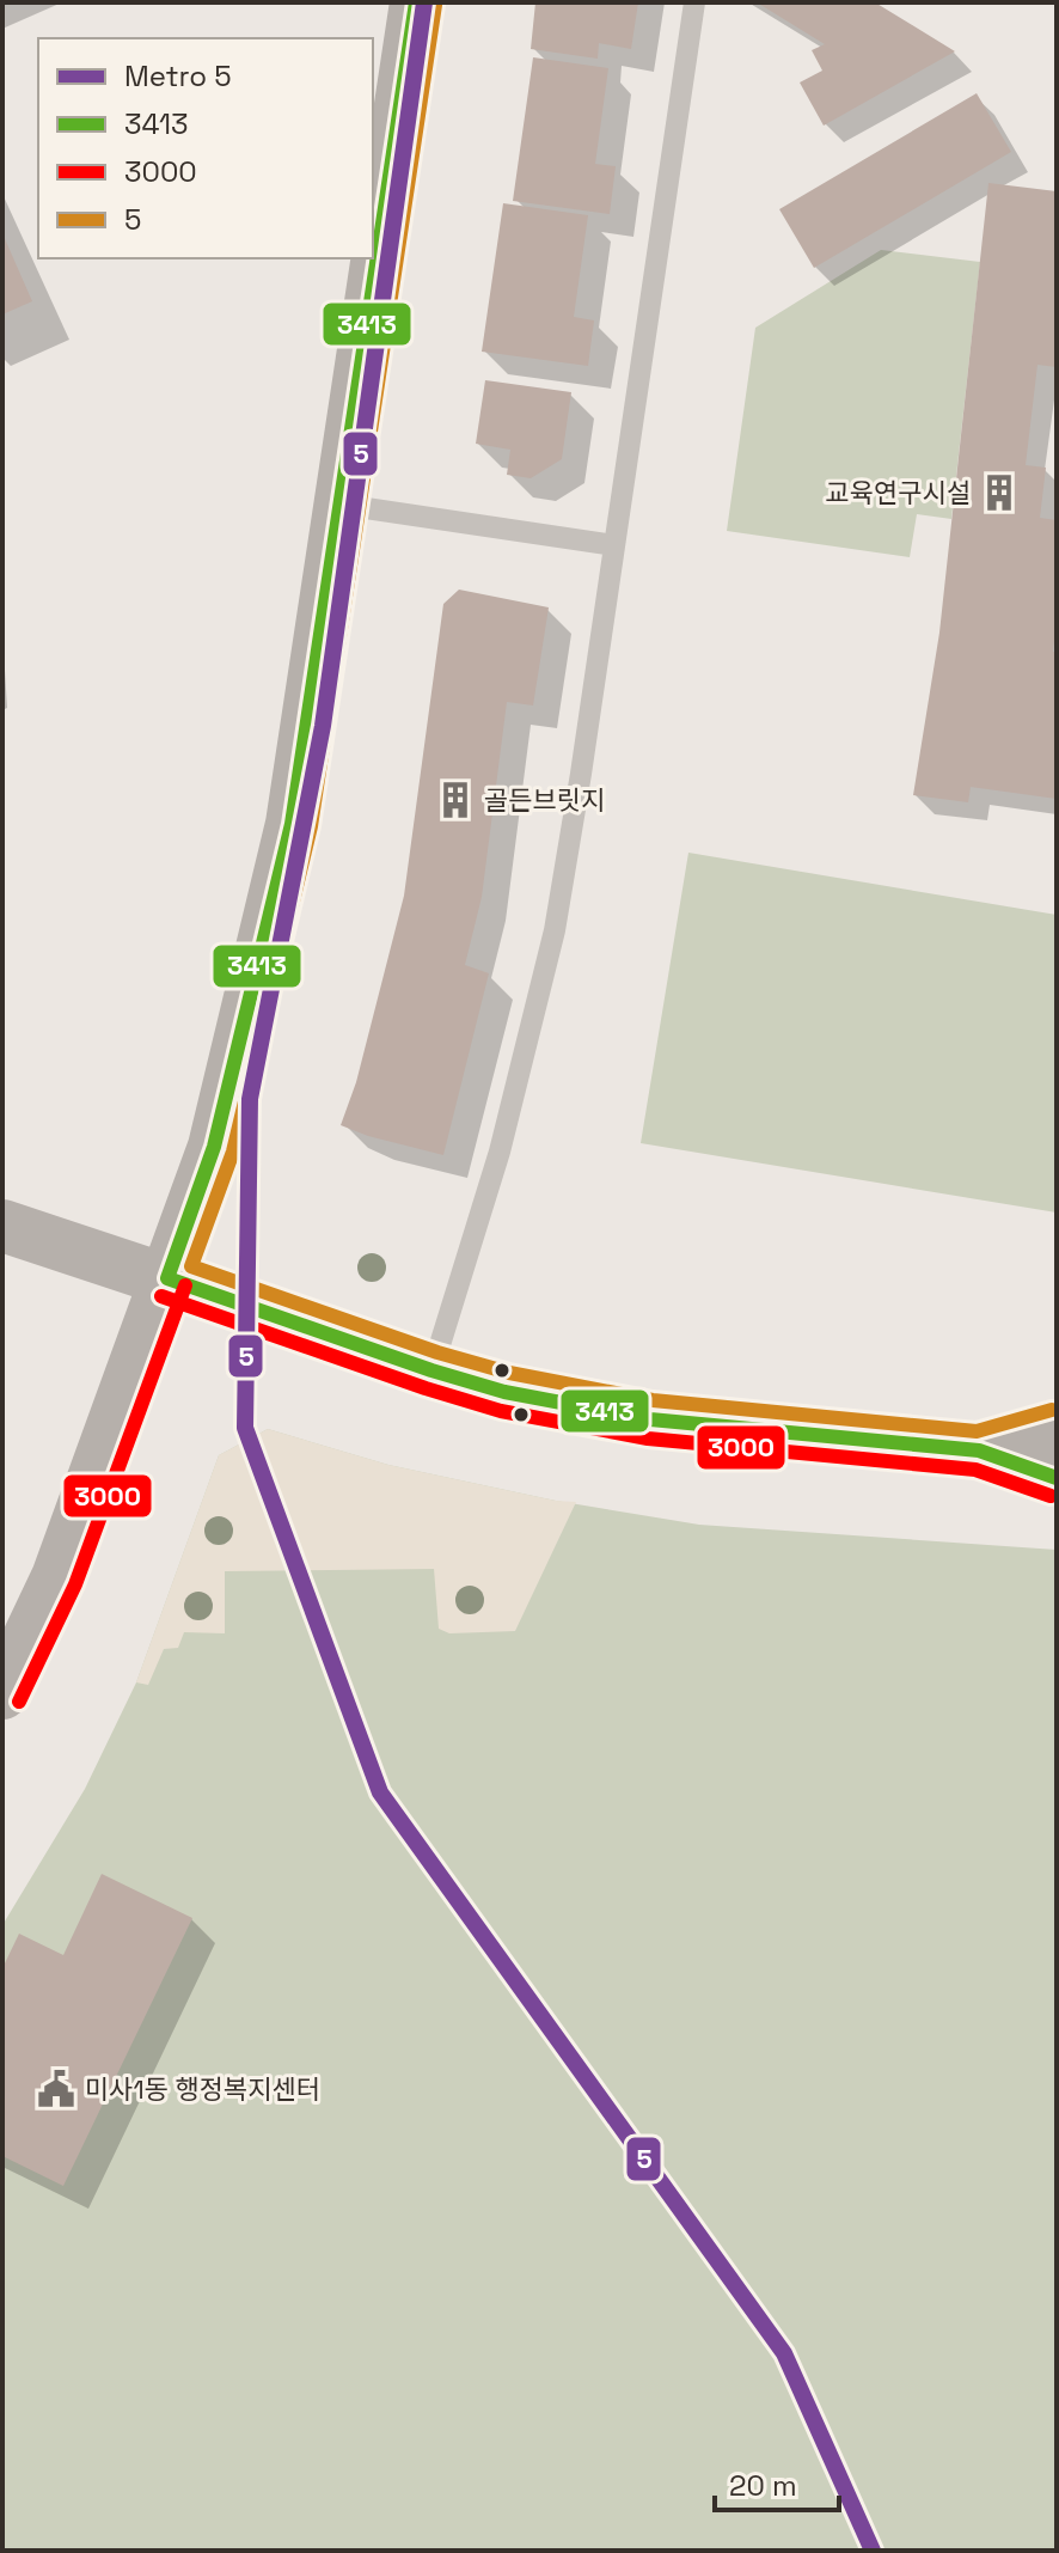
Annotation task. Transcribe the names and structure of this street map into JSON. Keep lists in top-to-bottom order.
{
  "places": {
    "building": ["교육연구시설", "골든브릿지"],
    "public building": ["미사1동 행정복지센터"]
  },
  "lines": [
    "metro line 5",
    "transit line 3413",
    "transit line 5",
    "transit line 3000"
  ],
  "legend": [
    "Metro 5",
    "3413",
    "3000",
    "5"
  ],
  "scale_bar": "20 m"
}
